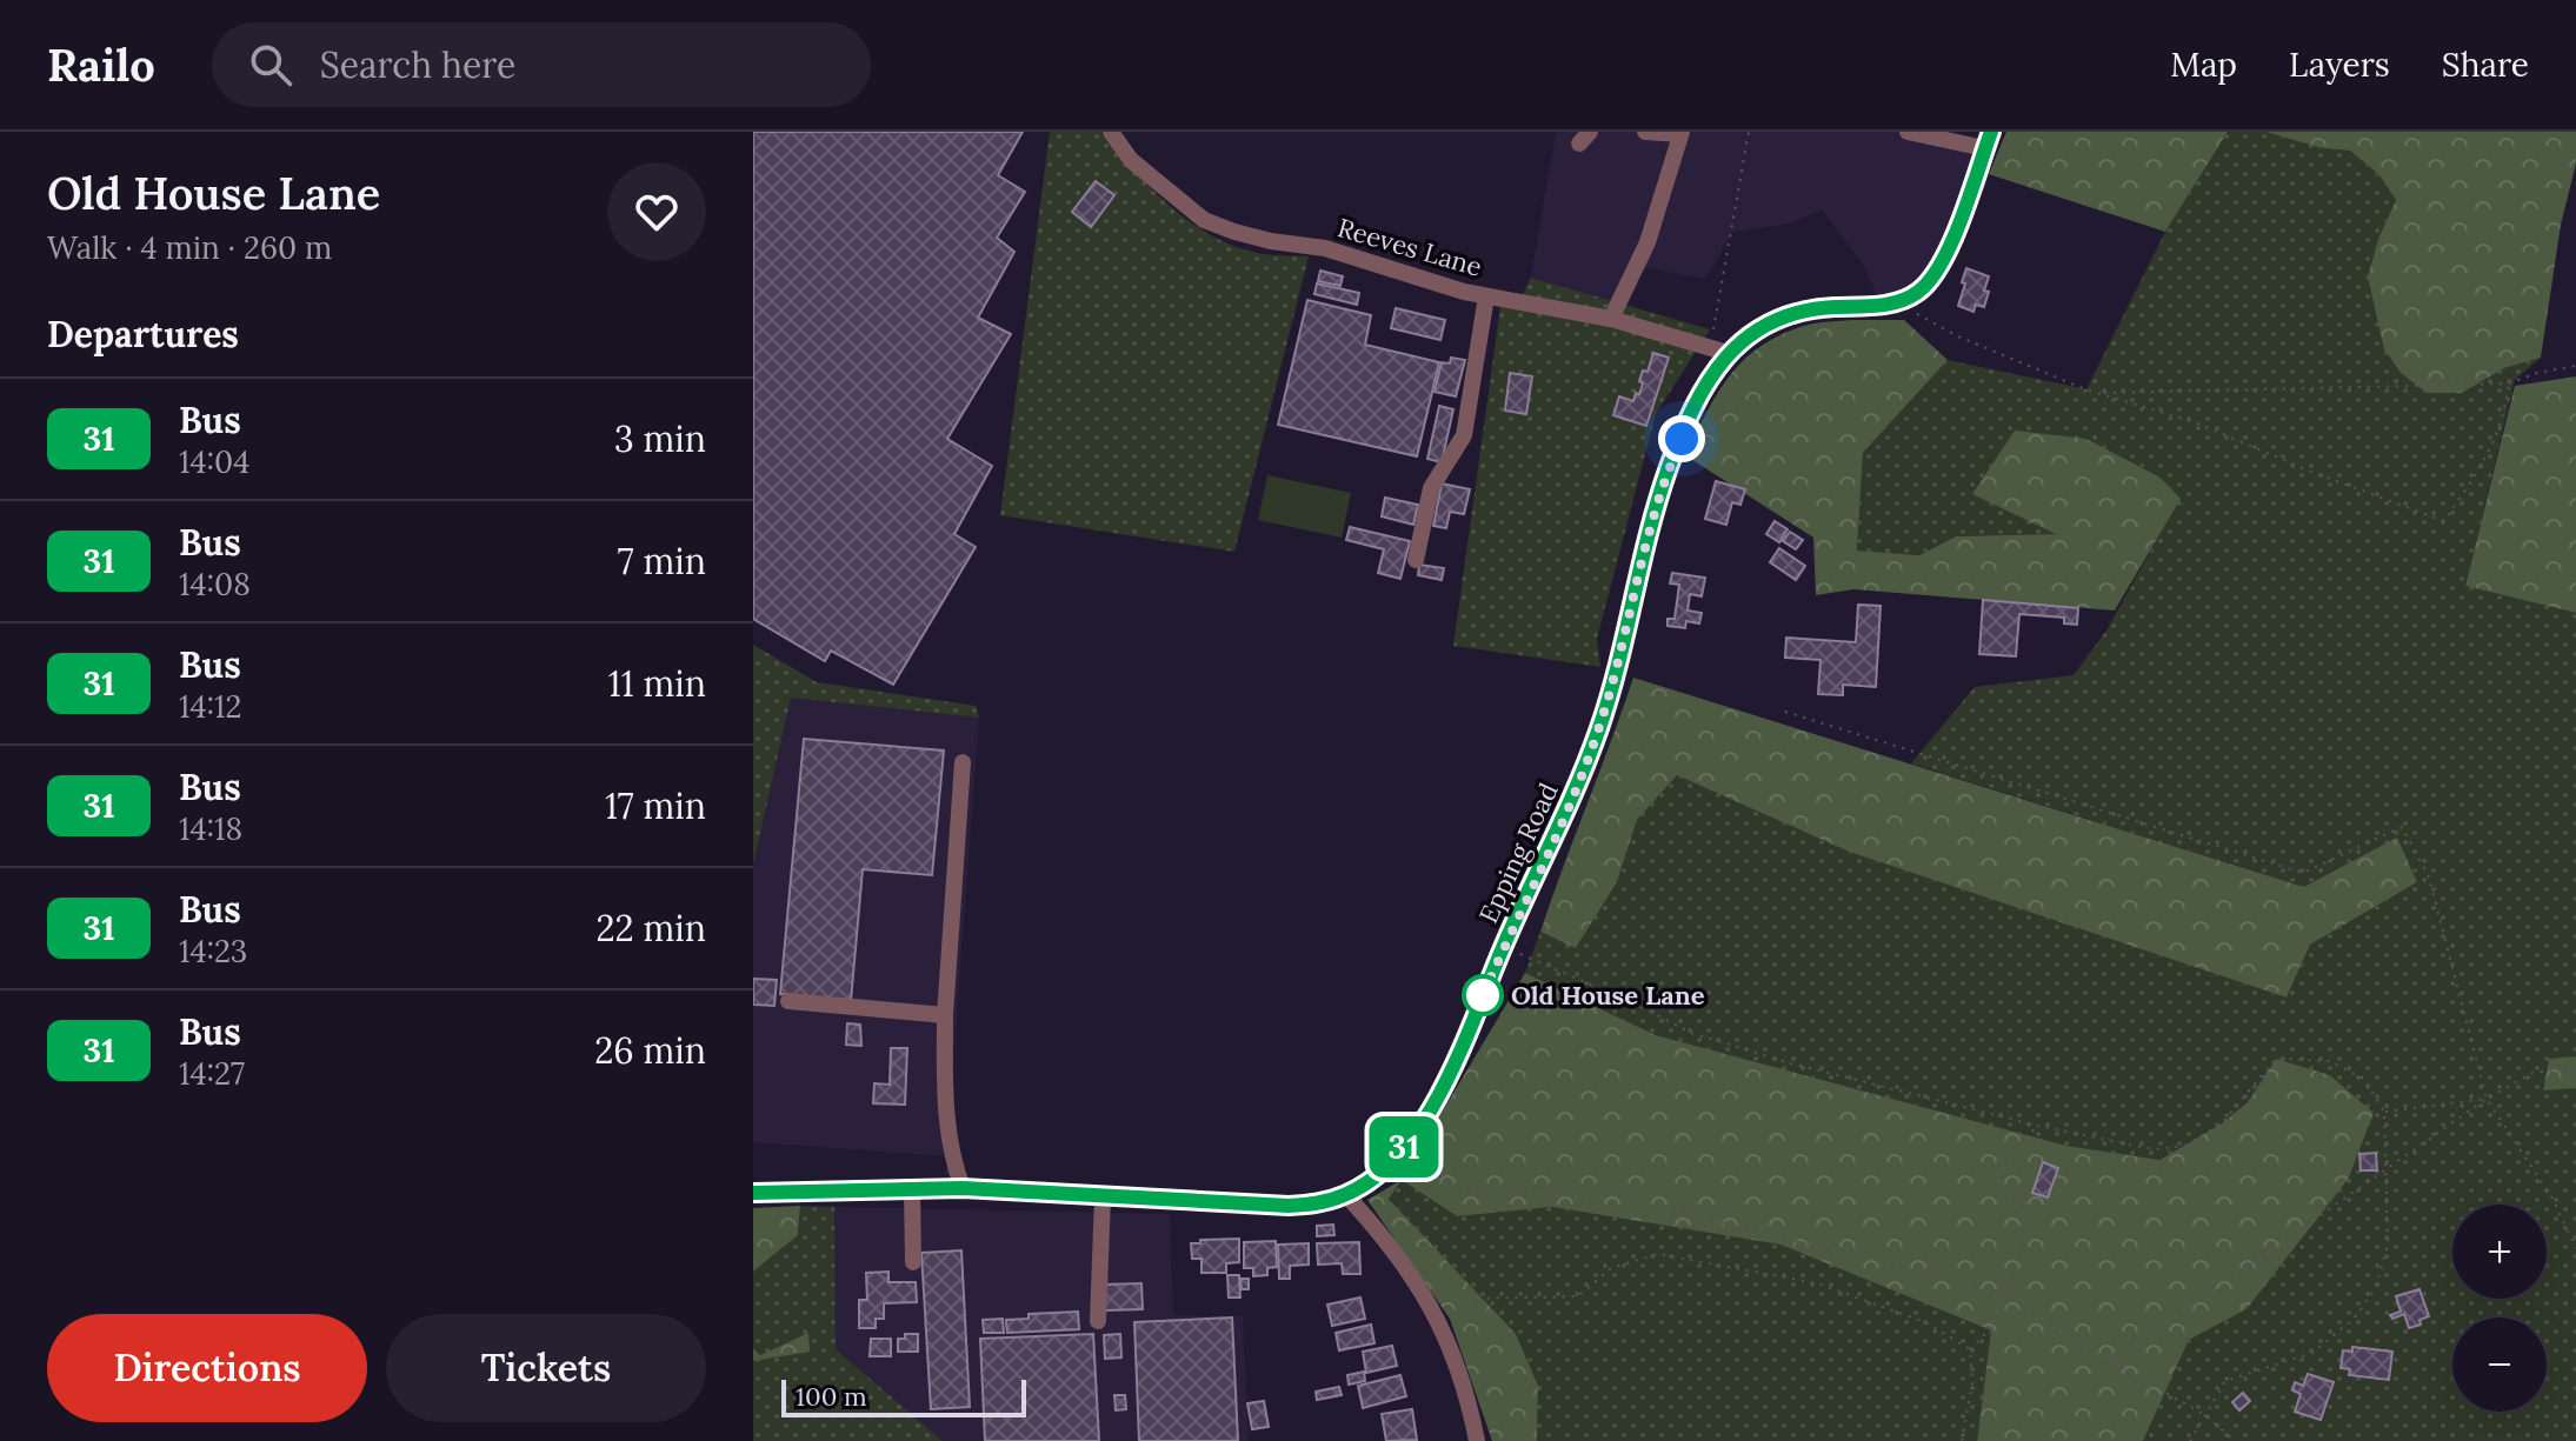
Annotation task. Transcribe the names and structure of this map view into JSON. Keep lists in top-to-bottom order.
{
  "streets": {
    "main road": ["Epping Road"],
    "street": ["Reeves Lane"]
  },
  "crossings": [
    ["Reeves Lane", "Epping Road"]
  ],
  "places": ["Old House Lane"],
  "lines": ["bus line 31"],
  "scale_bar": "100 m",
  "page": {
    "header": "Railo",
    "search": "Search here",
    "nav": ["Map", "Layers", "Share"],
    "heading": [
      ["Old House Lane", "Walk · 4 min · 260 m"],
      "Departures"
    ],
    "on_map": "31",
    "list": [
      {
        "mark": "31",
        "name": "Bus",
        "note": "14:04",
        "value": "3 min"
      },
      {
        "mark": "31",
        "name": "Bus",
        "note": "14:08",
        "value": "7 min"
      },
      {
        "mark": "31",
        "name": "Bus",
        "note": "14:12",
        "value": "11 min"
      },
      {
        "mark": "31",
        "name": "Bus",
        "note": "14:18",
        "value": "17 min"
      },
      {
        "mark": "31",
        "name": "Bus",
        "note": "14:23",
        "value": "22 min"
      },
      {
        "mark": "31",
        "name": "Bus",
        "note": "14:27",
        "value": "26 min"
      }
    ],
    "map_buttons": ["+", "−"],
    "buttons": ["Directions", "Tickets"],
    "scale": "100 m"
  }
}
